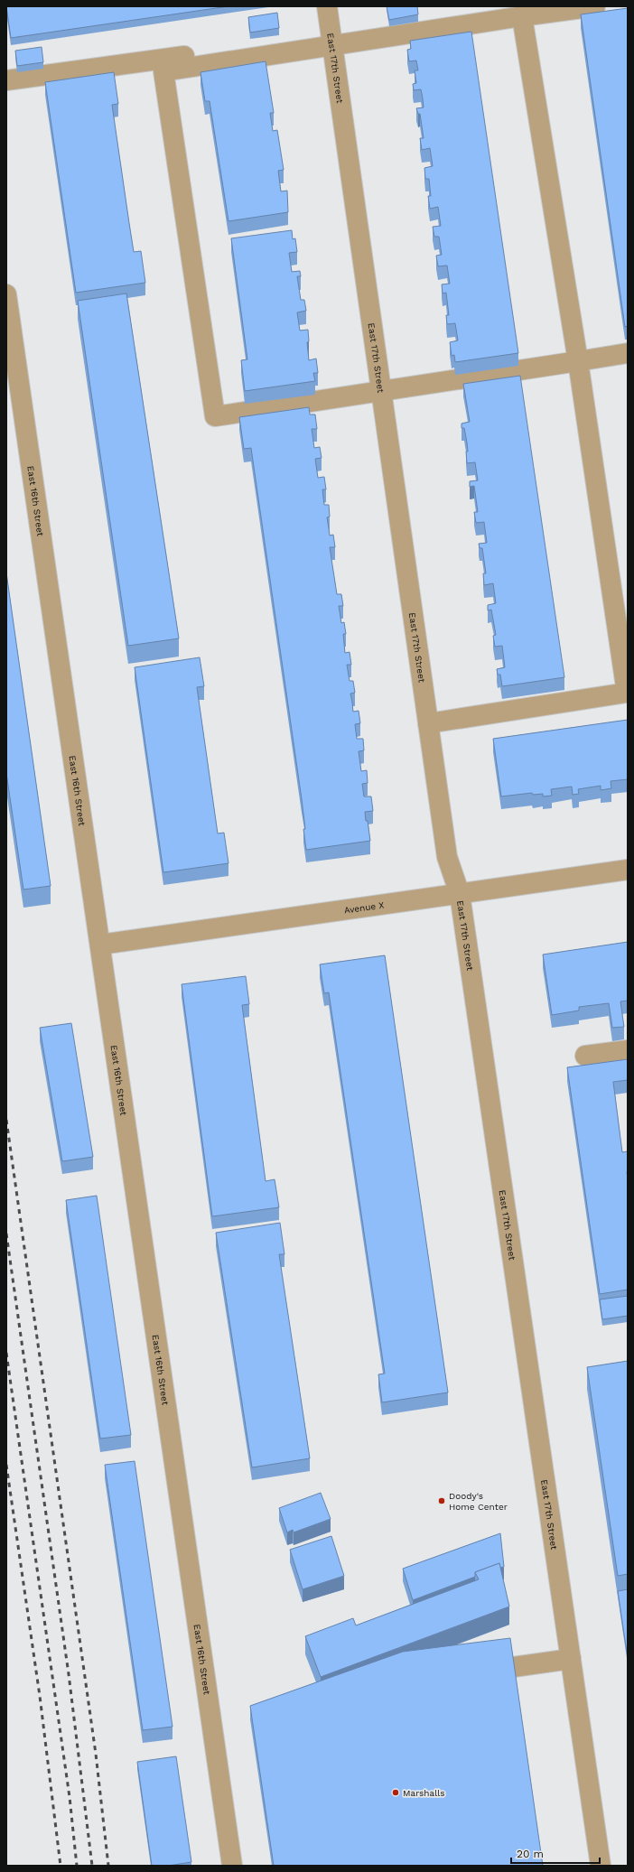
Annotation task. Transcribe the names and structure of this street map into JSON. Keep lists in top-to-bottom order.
{
  "streets": {
    "street": ["East 17th Street", "East 16th Street", "Avenue X"]
  },
  "crossings": [
    ["East 17th Street", "Avenue X"],
    ["East 16th Street", "Avenue X"]
  ],
  "places": ["Doody's Home Center", "Marshalls"],
  "scale_bar": "20 m"
}
